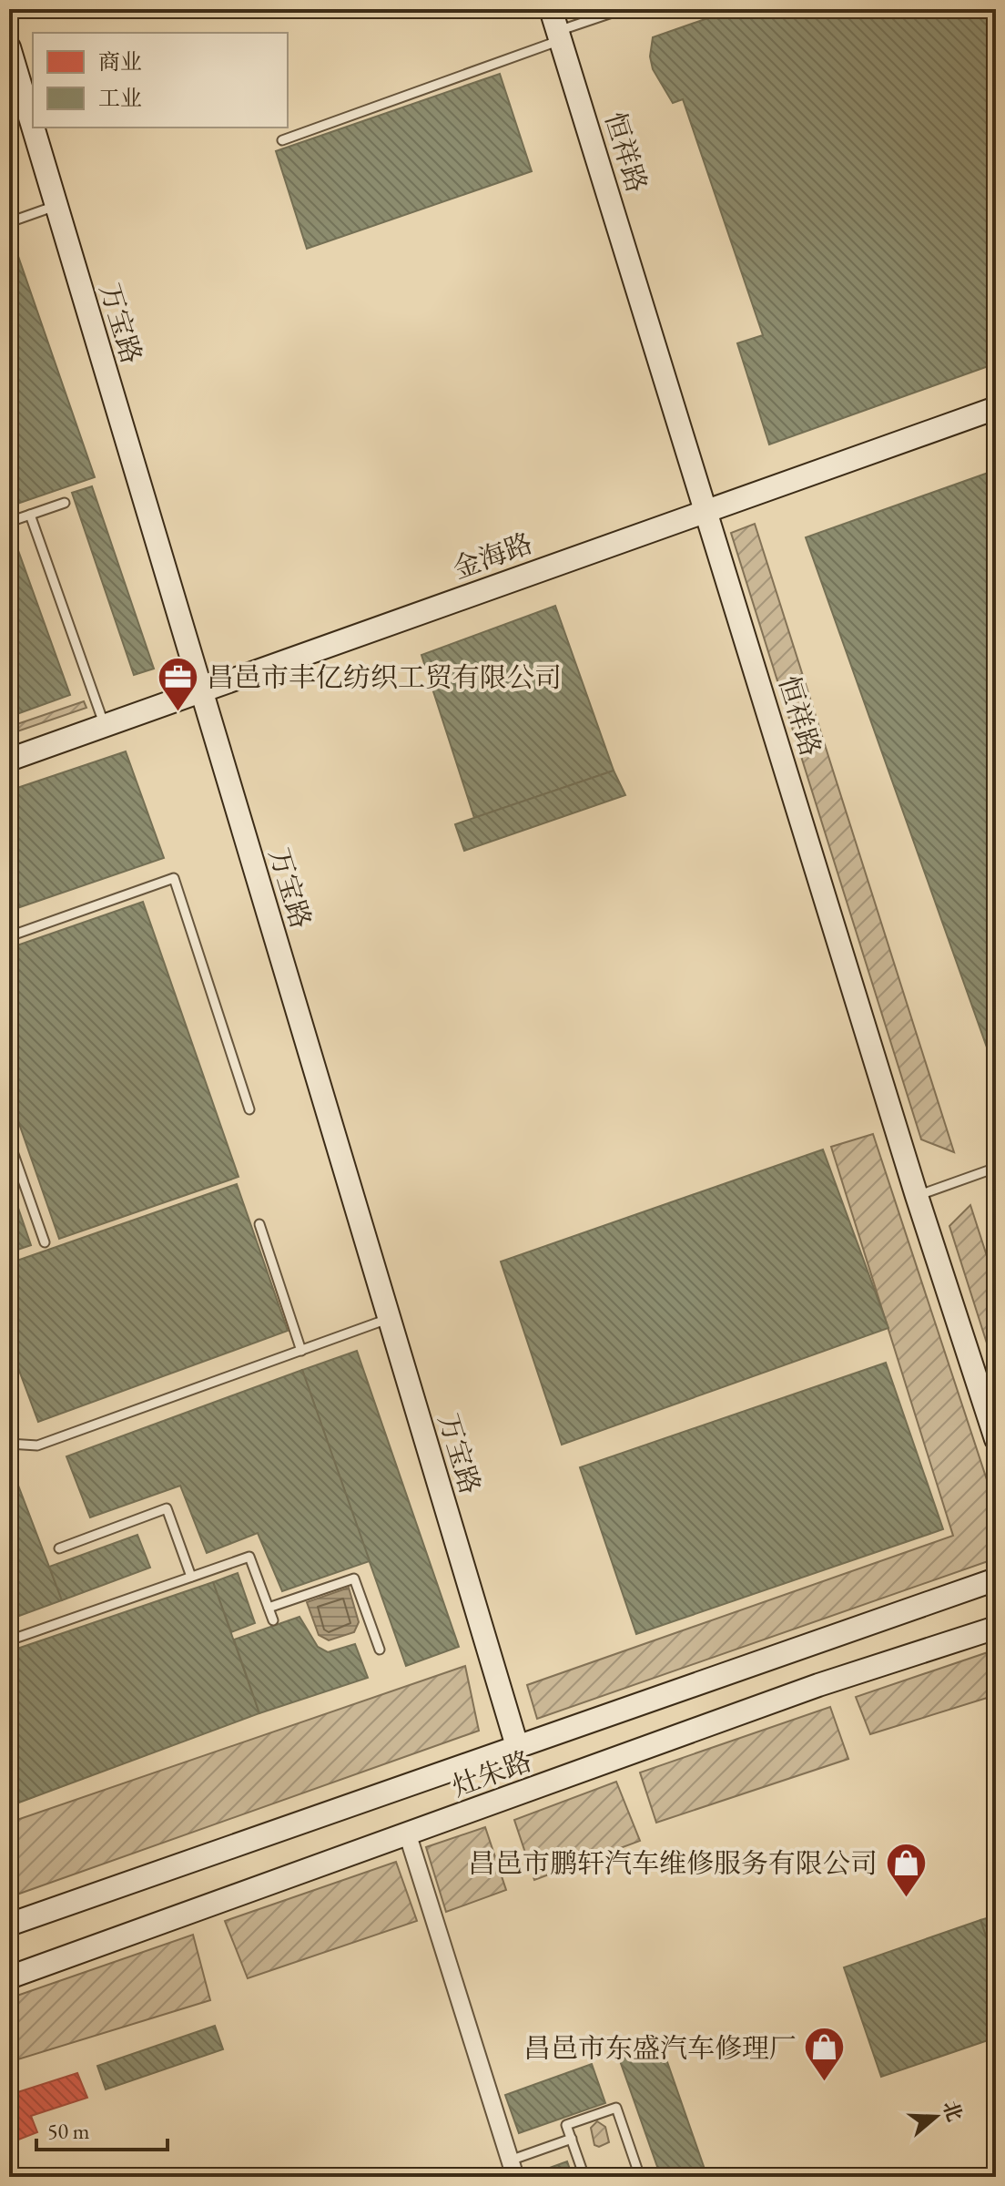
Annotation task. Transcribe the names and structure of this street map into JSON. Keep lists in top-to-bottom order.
{
  "streets": {
    "street": [
      "恒祥路",
      "万宝路",
      "金海路",
      "灶朱路"
    ]
  },
  "crossings": [
    ["恒祥路", "金海路"],
    ["万宝路", "金海路"],
    ["万宝路", "灶朱路"]
  ],
  "places": {
    "office": ["昌邑市丰亿纺织工贸有限公司"],
    "shop": ["昌邑市鹏轩汽车维修服务有限公司", "昌邑市东盛汽车修理厂"]
  },
  "legend": ["商业", "工业"],
  "scale_bar": "50 m",
  "north": "right"
}
